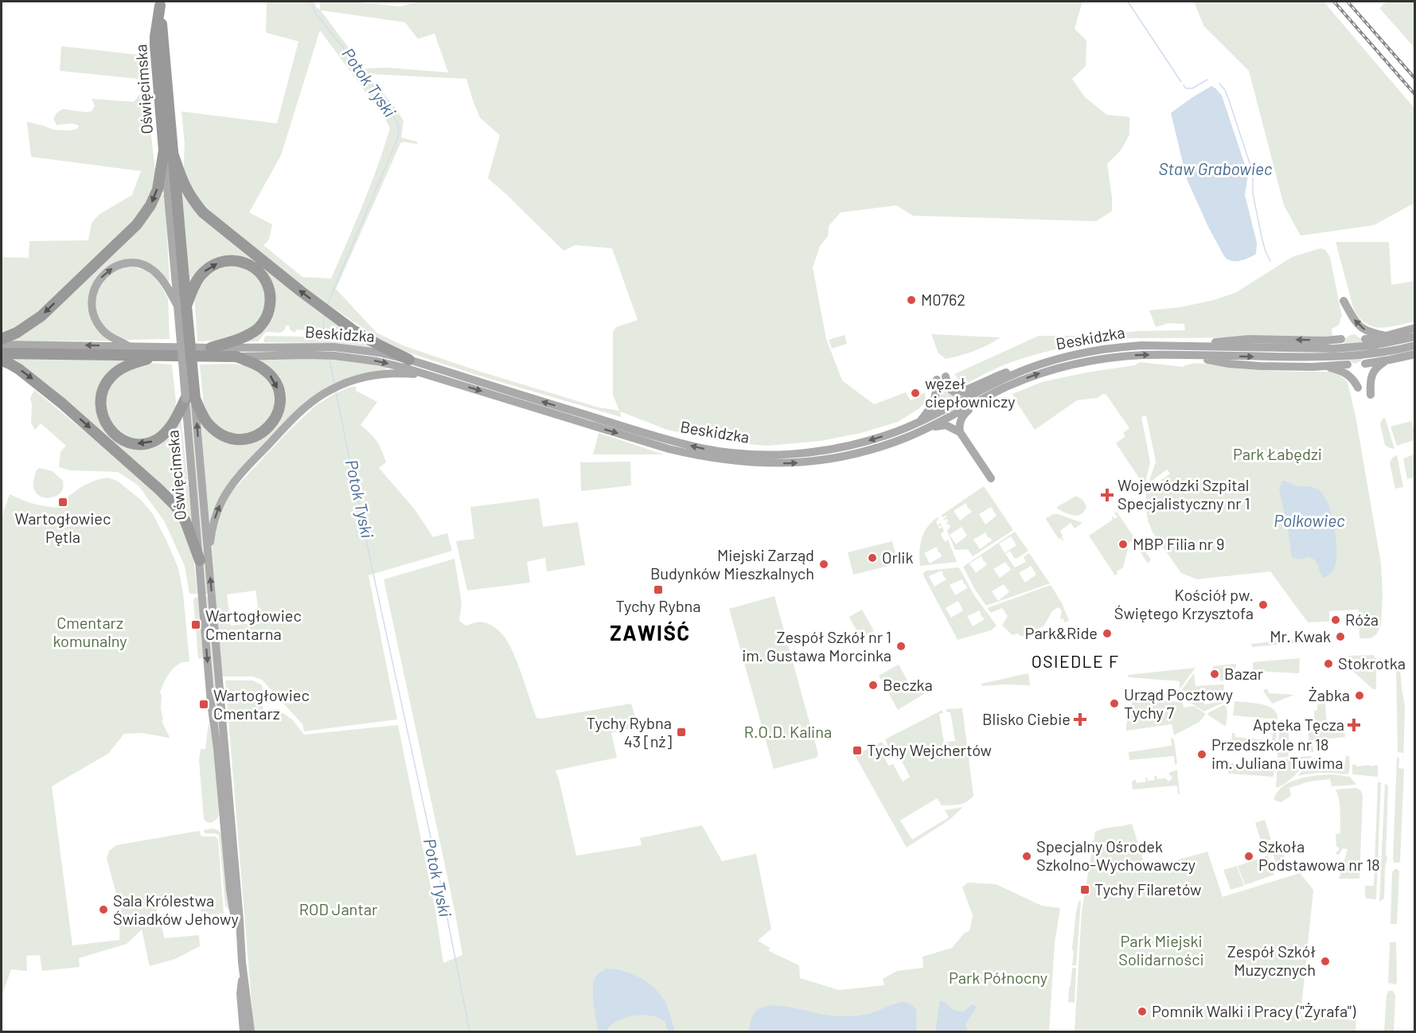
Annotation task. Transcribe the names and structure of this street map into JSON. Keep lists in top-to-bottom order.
{
  "streets": {
    "highway": ["Oświęcimska", "Beskidzka"]
  },
  "districts": ["ZAWIŚĆ", "OSIEDLE F"],
  "water": ["Potok Tyski", "Staw Grabowiec", "Polkowiec"],
  "parks": [
    "Park Łabędzi",
    "Cmentarz komunalny",
    "R.O.D. Kalina",
    "ROD Jantar",
    "Park Miejski Solidarności",
    "Park Północny"
  ],
  "places": {
    "other": [
      "M0762",
      "węzeł ciepłowniczy",
      "MBP Filia nr 9",
      "Orlik",
      "Miejski Zarząd Budynków Mieszkalnych",
      "Kościół pw. Świętego Krzysztofa",
      "Róża",
      "Park&Ride",
      "Mr. Kwak",
      "Zespół Szkół nr 1 im. Gustawa Morcinka",
      "Stokrotka",
      "Bazar",
      "Beczka",
      "Żabka",
      "Urząd Pocztowy Tychy 7",
      "Przedszkole nr 18 im. Juliana Tuwima",
      "Specjalny Ośrodek Szkolno-Wychowawczy",
      "Szkoła Podstawowa nr 18",
      "Sala Królestwa Świadków Jehowy",
      "Zespół Szkół Muzycznych",
      "Pomnik Walki i Pracy (\"Żyrafa\")"
    ],
    "health": ["Wojewódzki Szpital Specjalistyczny nr 1", "Blisko Ciebie", "Apteka Tęcza"],
    "transit": [
      "Wartogłowiec Pętla",
      "Tychy Rybna",
      "Wartogłowiec Cmentarna",
      "Wartogłowiec Cmentarz",
      "Tychy Rybna 43 [nż]",
      "Tychy Wejchertów",
      "Tychy Filaretów"
    ]
  }
}
